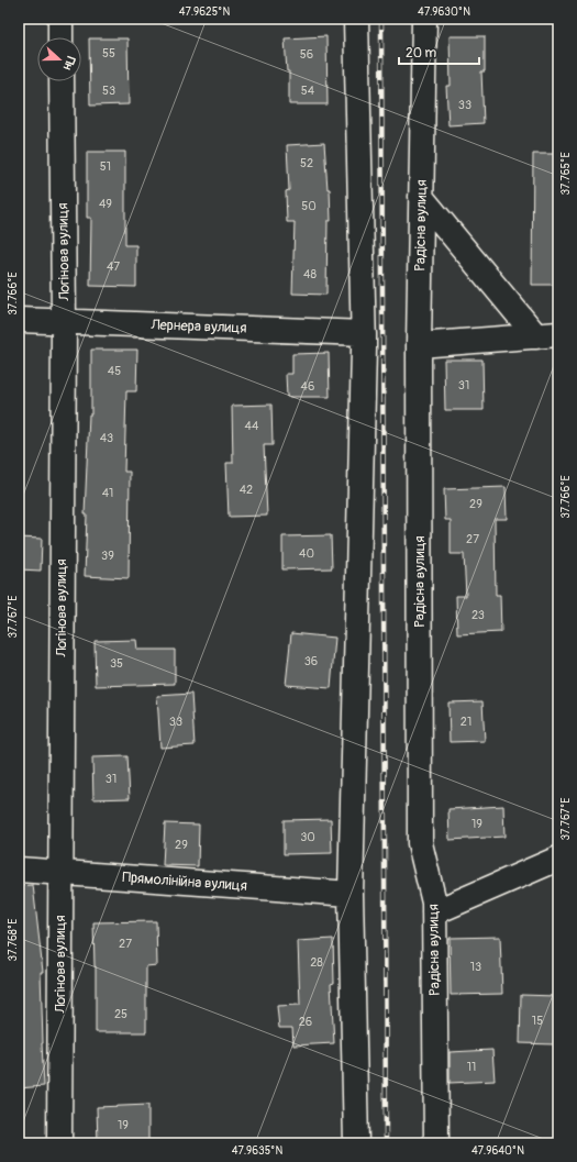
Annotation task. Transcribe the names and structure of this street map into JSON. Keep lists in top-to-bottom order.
{
  "streets": {
    "street": [
      "Радісна вулиця",
      "Логінова вулиця",
      "Лернера вулиця",
      "Прямолінійна вулиця"
    ]
  },
  "crossings": [
    ["Логінова вулиця", "Лернера вулиця"],
    ["Логінова вулиця", "Прямолінійна вулиця"]
  ],
  "house_numbers": [
    "55",
    "56",
    "53",
    "54",
    "33",
    "52",
    "51",
    "49",
    "50",
    "47",
    "48",
    "45",
    "31",
    "46",
    "44",
    "43",
    "42",
    "41",
    "29",
    "27",
    "40",
    "39",
    "23",
    "36",
    "35",
    "33",
    "21",
    "31",
    "19",
    "30",
    "29",
    "27",
    "28",
    "13",
    "25",
    "15",
    "26",
    "11",
    "19"
  ],
  "scale_bar": "20 m",
  "north": "right",
  "coordinates": [
    "47.9625°N",
    "47.9630°N",
    "37.765°E",
    "37.766°E",
    "37.767°E",
    "37.768°E",
    "47.9635°N",
    "47.9640°N"
  ]
}
